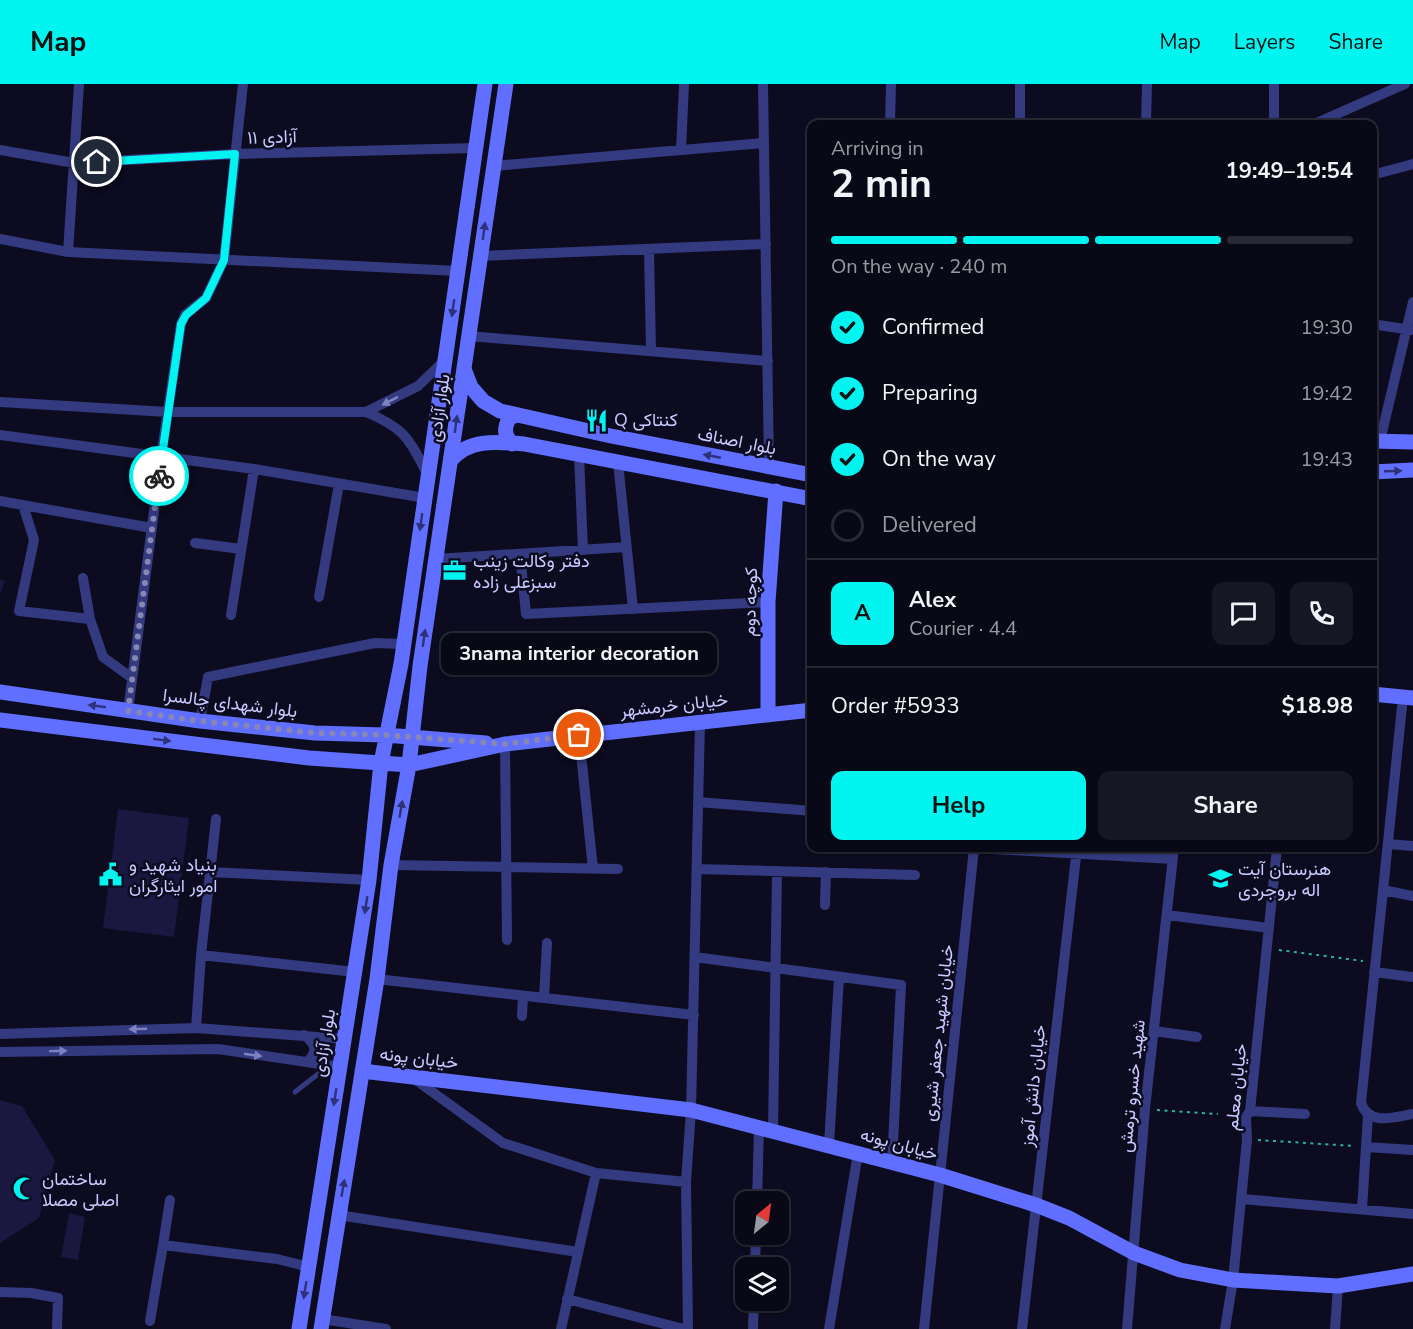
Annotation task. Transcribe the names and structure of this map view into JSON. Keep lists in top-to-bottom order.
{
  "streets": {
    "main road": [
      "بلوار آزادی",
      "بلوار اصناف",
      "کوچه دوم",
      "بلوار شهدای چالسرا",
      "خیابان خرمشهر",
      "خیابان پونه"
    ],
    "street": [
      "آزادی ۱۱",
      "خیابان شهید جعفر شیری",
      "خیابان دانش آموز",
      "شهید خسرو ترمش",
      "خیابان معلم"
    ]
  },
  "crossings": [
    ["آزادی ۱۱", "بلوار آزادی"],
    ["بلوار آزادی", "بلوار اصناف"],
    ["بلوار آزادی", "بلوار شهدای چالسرا"],
    ["بلوار آزادی", "خیابان خرمشهر"],
    ["کوچه دوم", "خیابان خرمشهر"],
    ["بلوار شهدای چالسرا", "خیابان خرمشهر"],
    ["خیابان شهید جعفر شیری", "خیابان پونه"],
    ["خیابان پونه", "خیابان دانش آموز"],
    ["خیابان پونه", "شهید خسرو ترمش"],
    ["خیابان پونه", "خیابان معلم"]
  ],
  "places": {
    "restaurant": ["Q کنتاکی"],
    "office": ["دفتر وکالت زینب سبزعلی زاده"],
    "other": ["3nama interior decoration"],
    "public building": ["بنیاد شهید و امور ایثارگران"],
    "school or university": ["هنرستان آیت اله بروجردی"],
    "mosque": ["ساختمان اصلی مصلا"]
  },
  "north": "top right",
  "page": {
    "header": "Map",
    "nav": ["Map", "Layers", "Share"],
    "heading": ["2 min", "Arriving in", "19:49–19:54"],
    "panel": [
      "Alex",
      "Courier · 4.4",
      "Order #5933",
      "$18.98"
    ],
    "bar": "On the way · 240 m",
    "list": [
      ["Confirmed", "19:30"],
      ["Preparing", "19:42"],
      ["On the way", "19:43"],
      "Delivered"
    ],
    "round": "A",
    "bubble": "3nama interior decoration",
    "buttons": ["Help", "Share"]
  }
}
